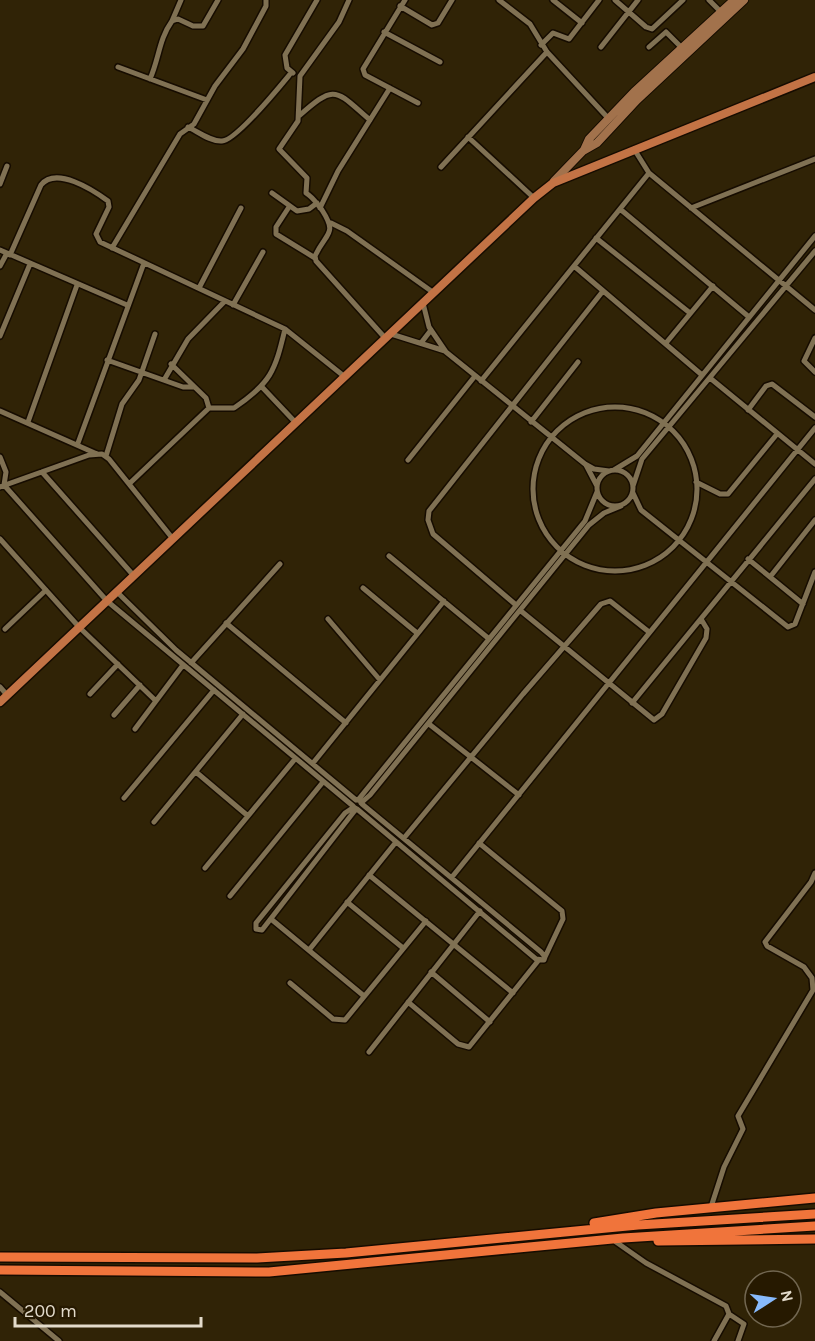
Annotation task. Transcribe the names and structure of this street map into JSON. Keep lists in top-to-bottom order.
{
  "scale_bar": "200 m",
  "north": "right"
}
